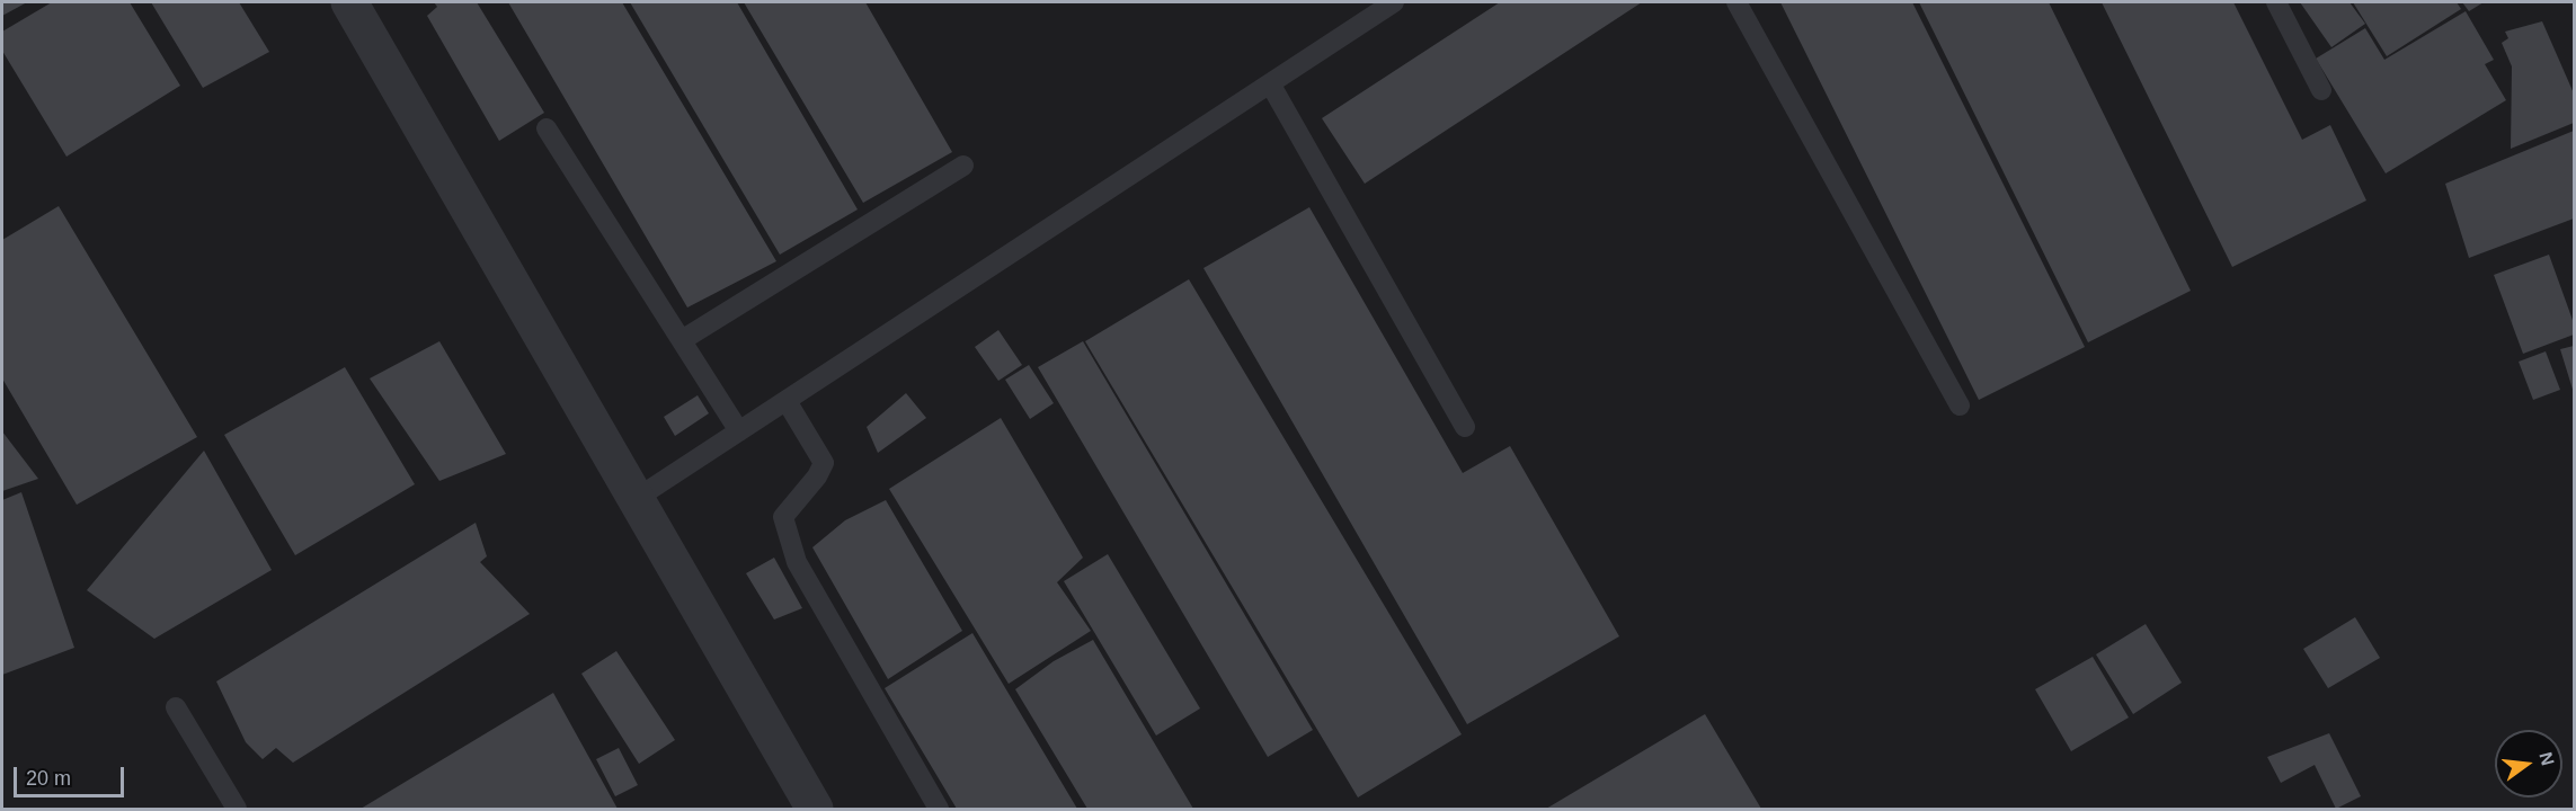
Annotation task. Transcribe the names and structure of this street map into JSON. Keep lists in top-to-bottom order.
{
  "scale_bar": "20 m",
  "north": "right"
}
